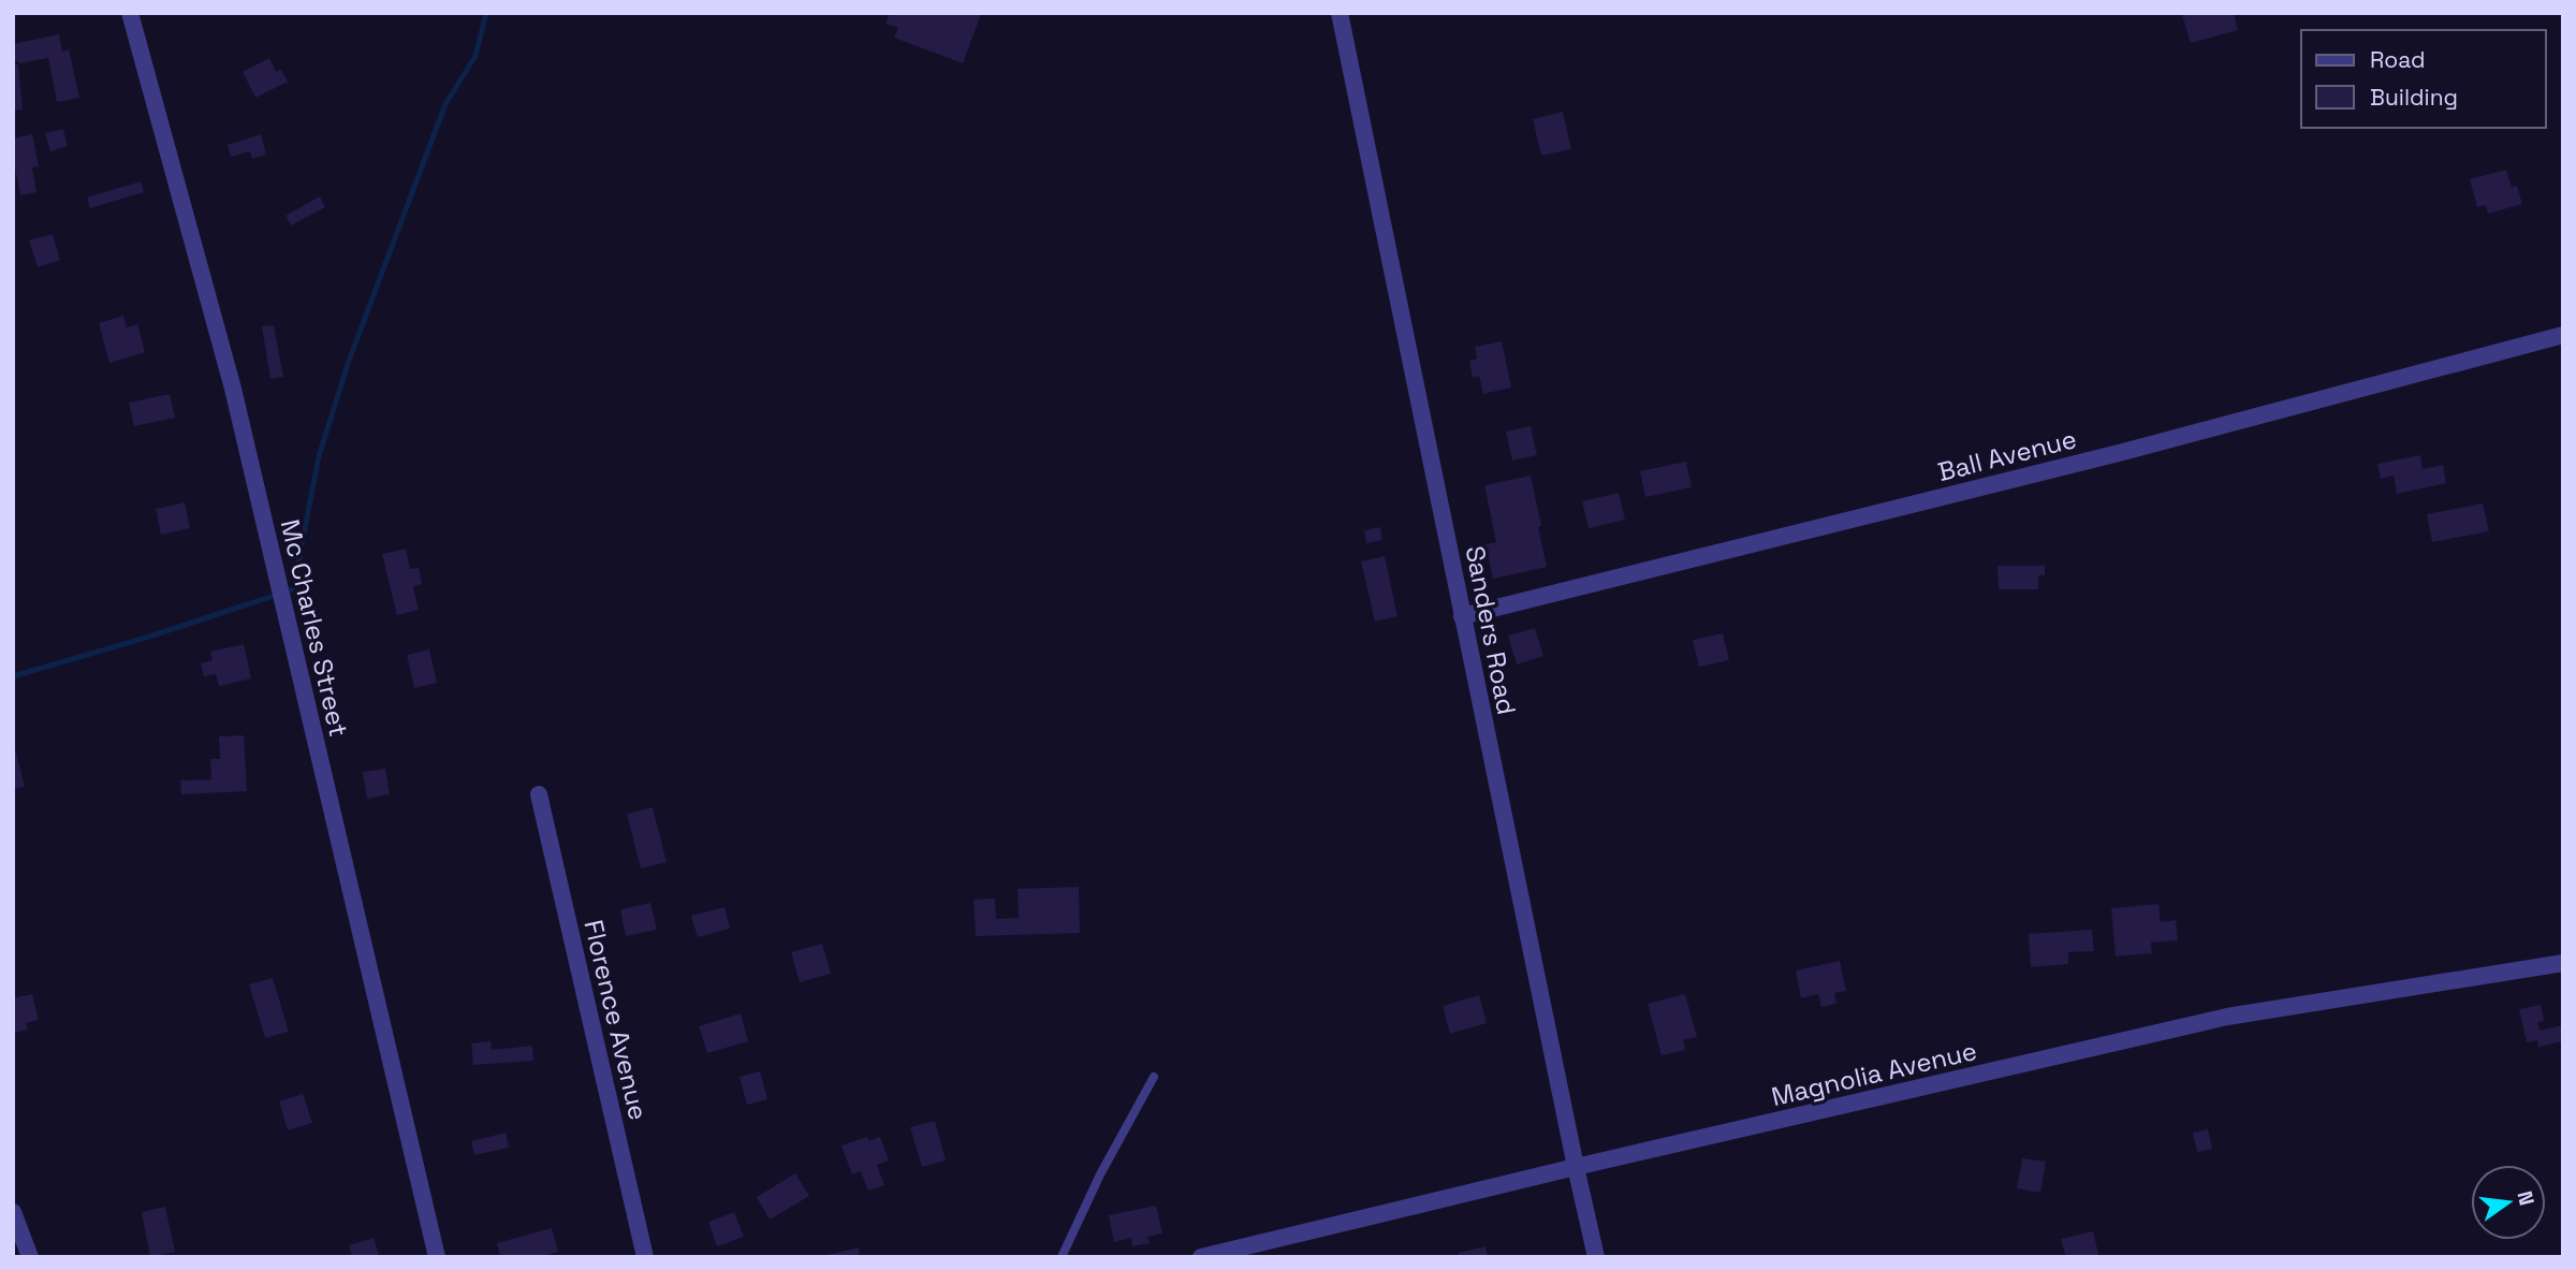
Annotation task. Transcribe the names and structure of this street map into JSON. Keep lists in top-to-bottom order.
{
  "streets": {
    "street": [
      "Ball Avenue",
      "Mc Charles Street",
      "Sanders Road",
      "Florence Avenue",
      "Magnolia Avenue"
    ]
  },
  "crossings": [
    ["Ball Avenue", "Sanders Road"],
    ["Sanders Road", "Magnolia Avenue"]
  ],
  "legend": ["Road", "Building"],
  "north": "right"
}
